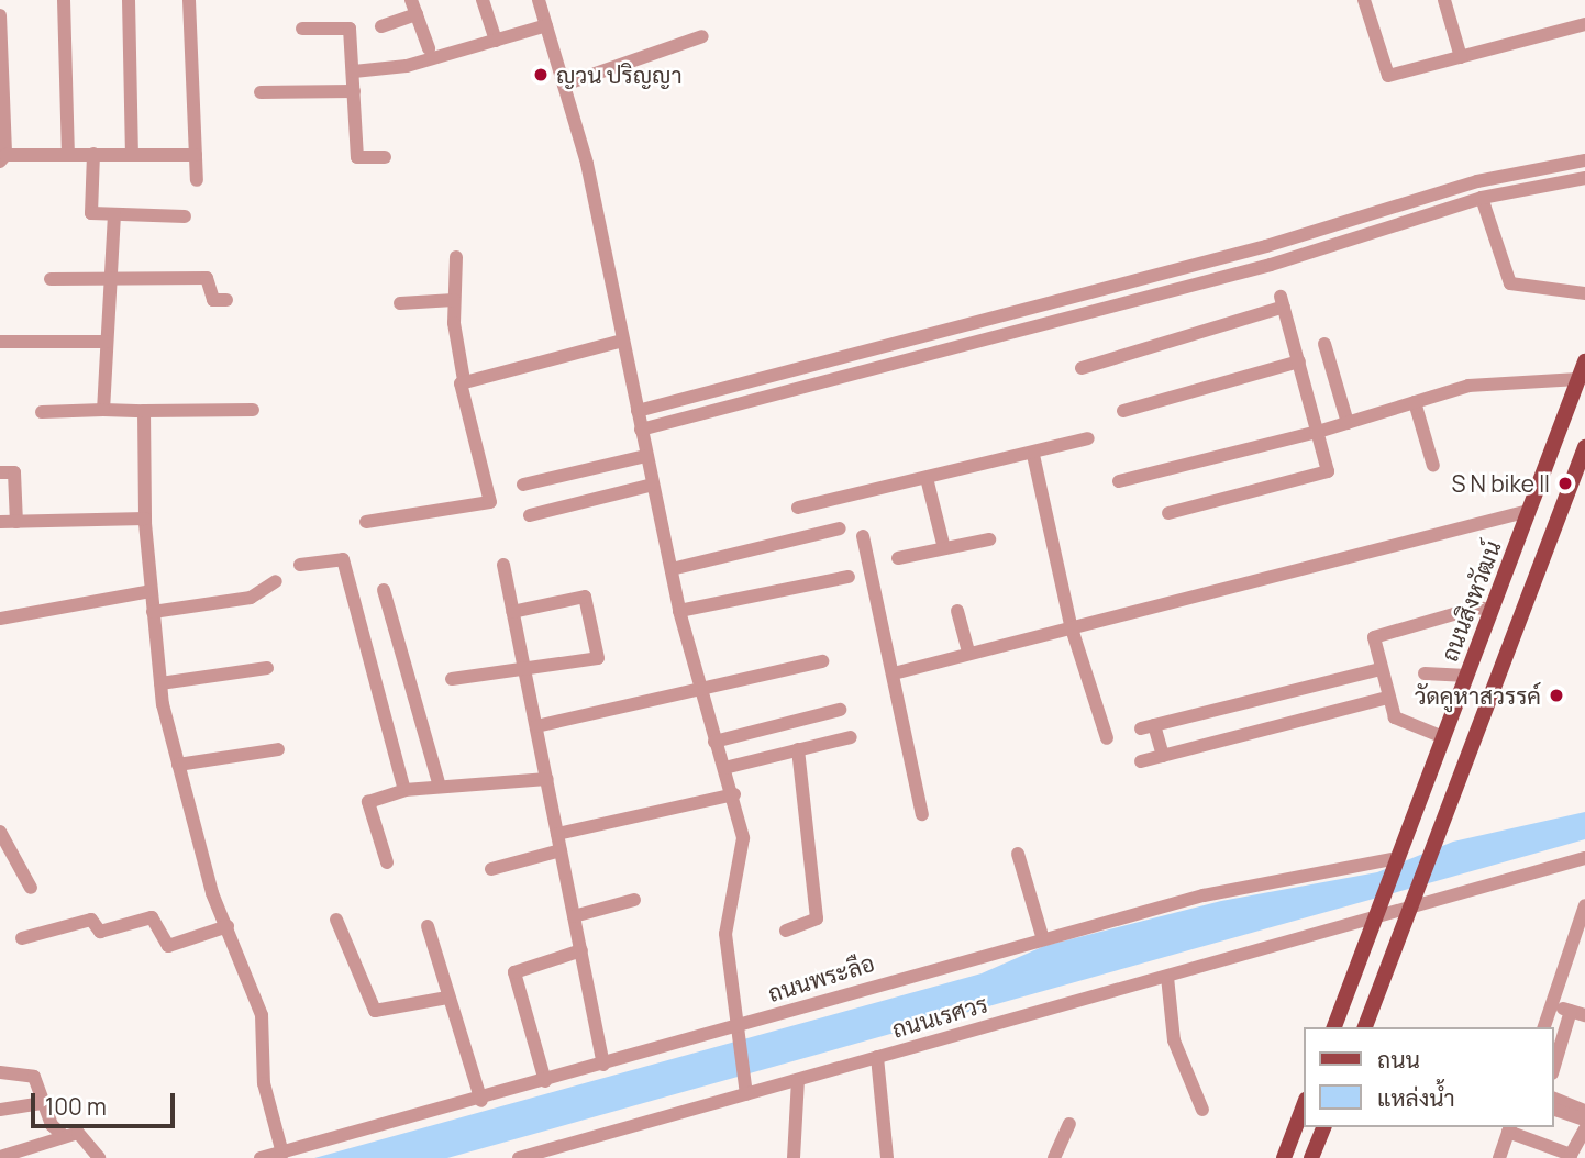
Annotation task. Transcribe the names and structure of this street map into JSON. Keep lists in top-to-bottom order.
{
  "streets": {
    "main road": ["ถนนสิงหวัฒน์"],
    "street": ["ถนนพระลือ", "ถนนเรศวร"]
  },
  "crossings": [
    ["ถนนสิงหวัฒน์", "ถนนพระลือ"],
    ["ถนนสิงหวัฒน์", "ถนนเรศวร"]
  ],
  "places": ["ญวน ปริญญา", "S N bike II", "วัดคูหาสวรรค์"],
  "legend": ["ถนน", "แหล่งน้ำ"],
  "scale_bar": "100 m"
}
